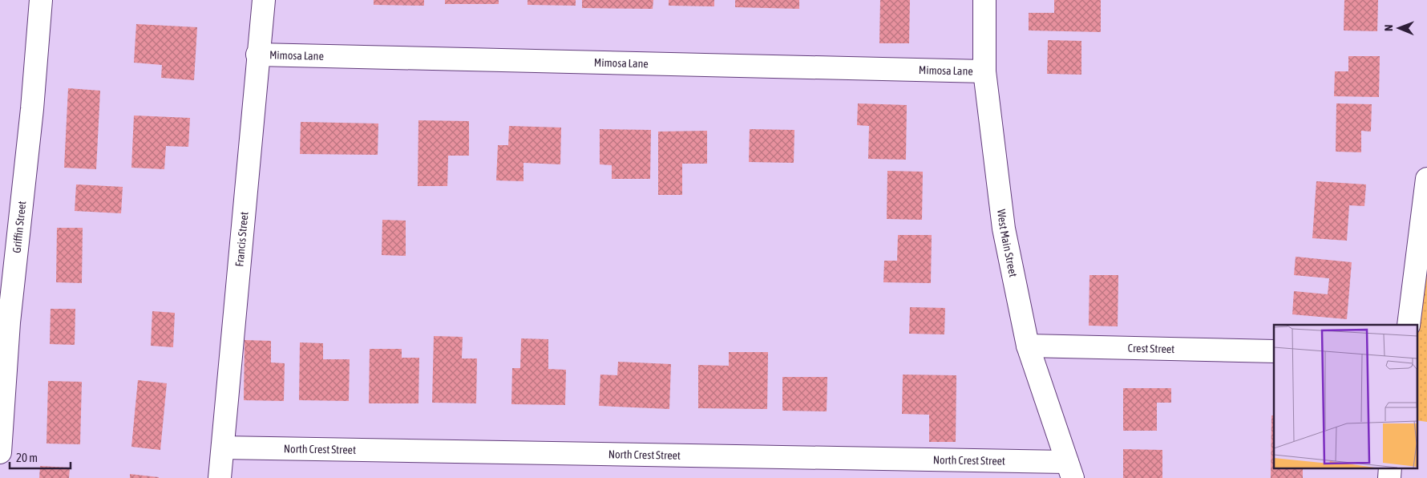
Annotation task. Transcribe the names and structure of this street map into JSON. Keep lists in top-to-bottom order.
{
  "streets": {
    "street": [
      "Mimosa Lane",
      "Griffin Street",
      "Francis Street",
      "West Main Street",
      "Crest Street",
      "North Crest Street"
    ]
  },
  "crossings": [
    ["Mimosa Lane", "Francis Street"],
    ["Mimosa Lane", "West Main Street"],
    ["Francis Street", "North Crest Street"],
    ["West Main Street", "Crest Street"],
    ["West Main Street", "North Crest Street"]
  ],
  "scale_bar": "20 m",
  "north": "left"
}
